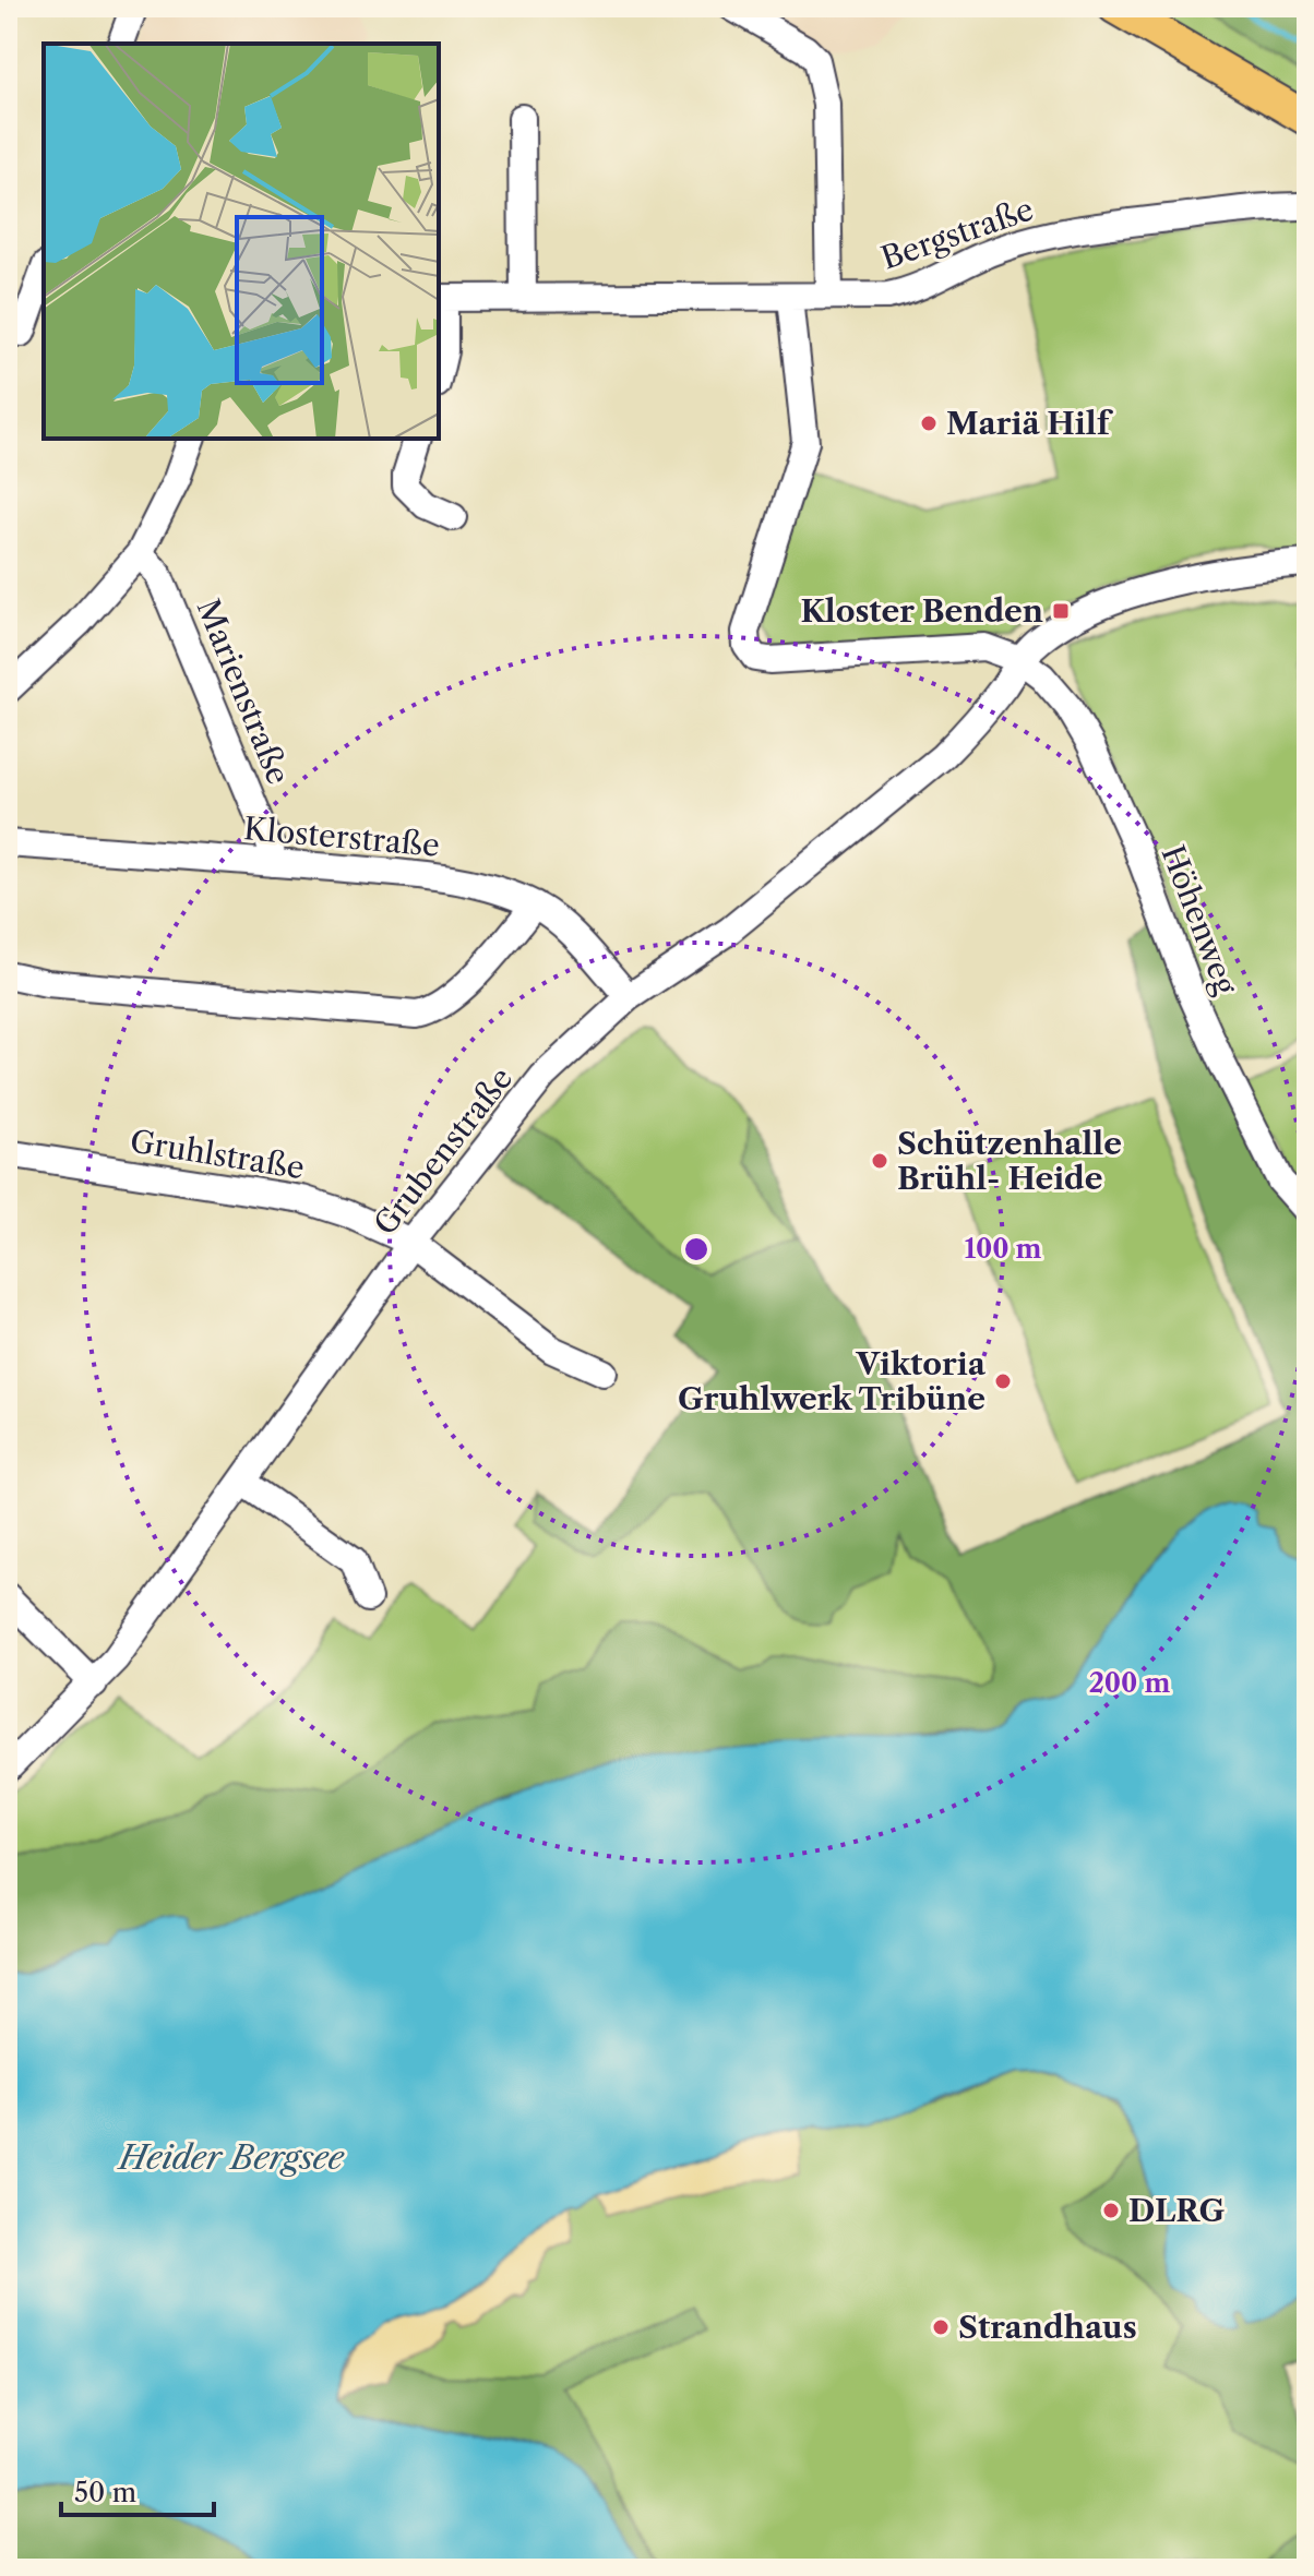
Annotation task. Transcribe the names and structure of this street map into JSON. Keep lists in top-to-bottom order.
{
  "streets": {
    "street": [
      "Bergstraße",
      "Marienstraße",
      "Klosterstraße",
      "Höhenweg",
      "Grubenstraße",
      "Gruhlstraße"
    ]
  },
  "crossings": [
    ["Marienstraße", "Klosterstraße"],
    ["Klosterstraße", "Grubenstraße"],
    ["Höhenweg", "Grubenstraße"],
    ["Grubenstraße", "Gruhlstraße"]
  ],
  "water": ["Heider Bergsee"],
  "places": {
    "other": [
      "Mariä Hilf",
      "Schützenhalle Brühl- Heide",
      "Viktoria Gruhlwerk Tribüne",
      "DLRG",
      "Strandhaus"
    ],
    "transit": ["Kloster Benden"]
  },
  "scale_bar": "50 m",
  "rings": ["100 m", "200 m"]
}
